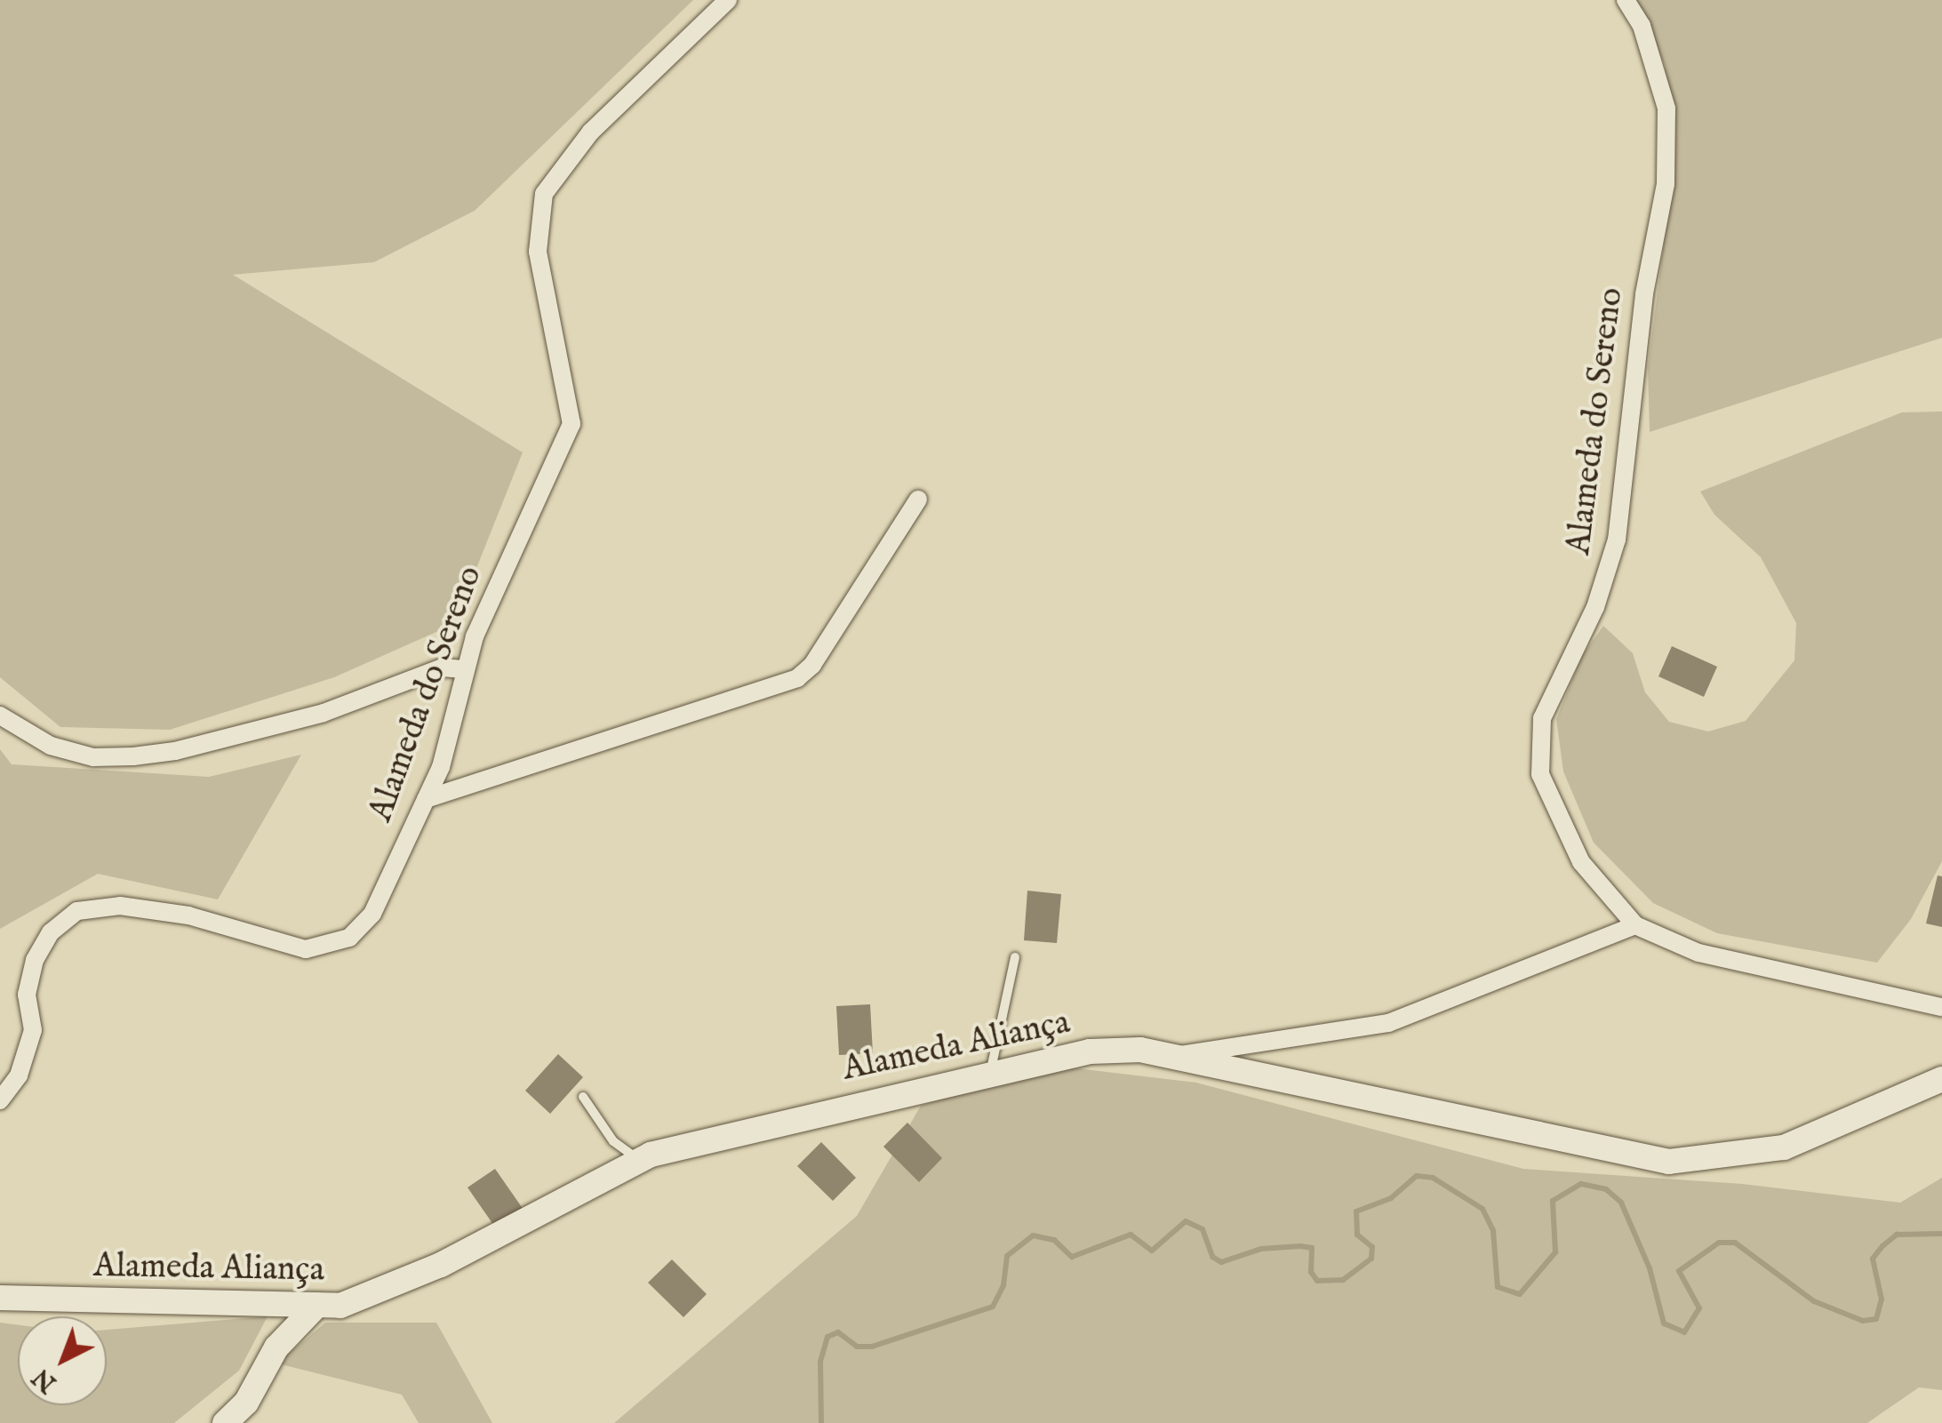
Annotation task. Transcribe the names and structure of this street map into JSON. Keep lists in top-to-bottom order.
{
  "streets": {
    "street": ["Alameda do Sereno", "Alameda Aliança"]
  },
  "north": "bottom left"
}
